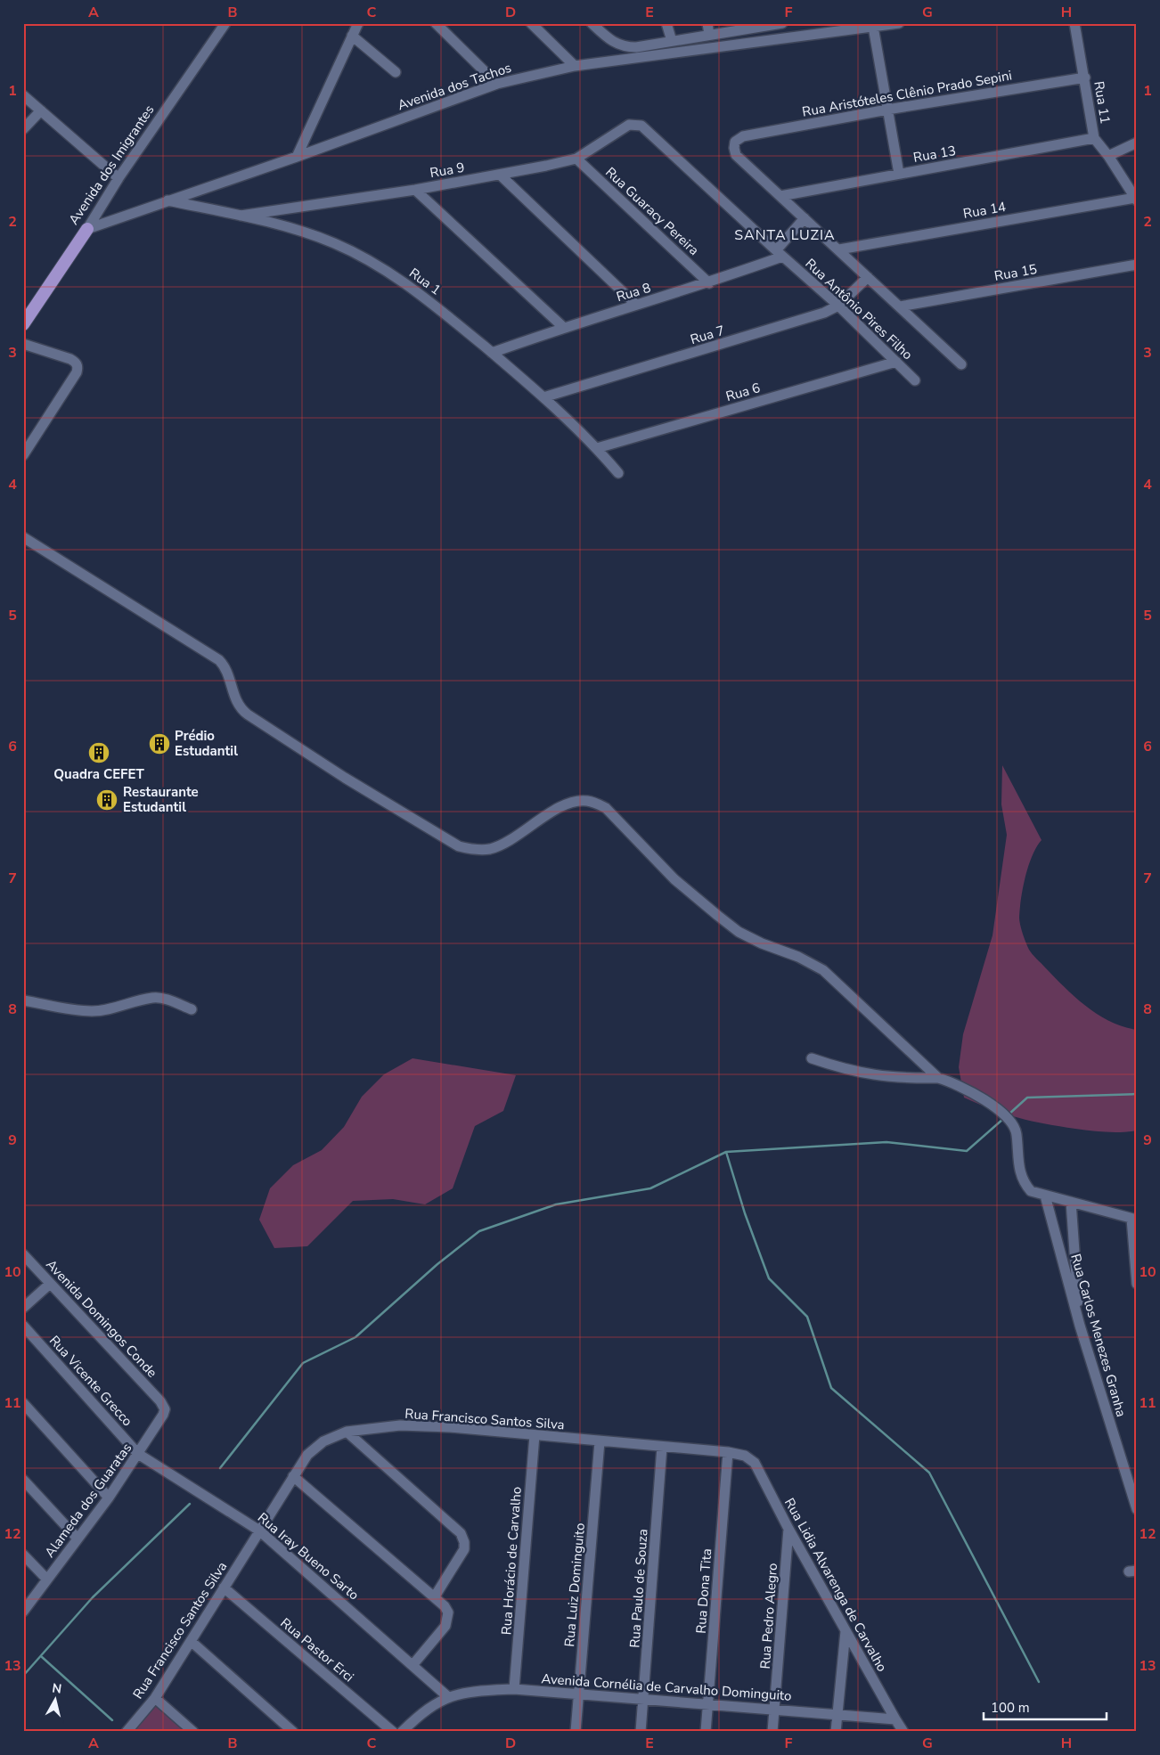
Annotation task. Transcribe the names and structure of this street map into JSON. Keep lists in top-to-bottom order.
{
  "streets": {
    "main road": ["Avenida dos Imigrantes"],
    "street": [
      "Avenida dos Tachos",
      "Rua Aristóteles Clênio Prado Sepini",
      "Rua 11",
      "Rua 13",
      "Rua 9",
      "Rua 14",
      "Rua Guaracy Pereira",
      "Rua 15",
      "Rua 1",
      "Rua 8",
      "Rua Antônio Pires Filho",
      "Rua 7",
      "Rua 6",
      "Avenida Domingos Conde",
      "Rua Carlos Menezes Granha",
      "Rua Vicente Grecco",
      "Rua Francisco Santos Silva",
      "Alameda dos Guaratas",
      "Rua Iray Bueno Sarto",
      "Rua Horácio de Carvalho",
      "Rua Luiz Dominguito",
      "Rua Lidia Alvarenga de Carvalho",
      "Rua Paulo de Souza",
      "Rua Dona Tita",
      "Rua Pedro Alegro",
      "Rua Pastor Erci",
      "Avenida Cornélia de Carvalho Dominguito"
    ]
  },
  "crossings": [
    ["Avenida dos Tachos", "Avenida dos Imigrantes"],
    ["Avenida dos Tachos", "Rua 1"],
    ["Rua Aristóteles Clênio Prado Sepini", "Rua 11"],
    ["Rua Aristóteles Clênio Prado Sepini", "Rua 13"],
    ["Rua 11", "Rua 13"],
    ["Rua 11", "Rua 14"],
    ["Rua 9", "Rua Guaracy Pereira"],
    ["Rua 9", "Rua 1"],
    ["Rua 9", "Rua Antônio Pires Filho"],
    ["Rua Guaracy Pereira", "Rua 8"],
    ["Rua 1", "Rua 8"],
    ["Rua 1", "Rua 7"],
    ["Rua 1", "Rua 6"],
    ["Rua 8", "Rua Antônio Pires Filho"],
    ["Rua Antônio Pires Filho", "Rua 7"],
    ["Rua Antônio Pires Filho", "Rua 6"],
    ["Avenida Domingos Conde", "Alameda dos Guaratas"],
    ["Rua Vicente Grecco", "Alameda dos Guaratas"],
    ["Rua Vicente Grecco", "Rua Iray Bueno Sarto"],
    ["Rua Francisco Santos Silva", "Rua Iray Bueno Sarto"],
    ["Rua Francisco Santos Silva", "Rua Horácio de Carvalho"],
    ["Rua Francisco Santos Silva", "Rua Luiz Dominguito"],
    ["Rua Francisco Santos Silva", "Rua Lidia Alvarenga de Carvalho"],
    ["Rua Francisco Santos Silva", "Rua Paulo de Souza"],
    ["Rua Francisco Santos Silva", "Rua Dona Tita"],
    ["Rua Francisco Santos Silva", "Rua Pastor Erci"],
    ["Alameda dos Guaratas", "Rua Iray Bueno Sarto"],
    ["Rua Iray Bueno Sarto", "Avenida Cornélia de Carvalho Dominguito"],
    ["Rua Horácio de Carvalho", "Avenida Cornélia de Carvalho Dominguito"],
    ["Rua Luiz Dominguito", "Avenida Cornélia de Carvalho Dominguito"],
    ["Rua Lidia Alvarenga de Carvalho", "Rua Pedro Alegro"],
    ["Rua Lidia Alvarenga de Carvalho", "Avenida Cornélia de Carvalho Dominguito"],
    ["Rua Paulo de Souza", "Avenida Cornélia de Carvalho Dominguito"],
    ["Rua Dona Tita", "Avenida Cornélia de Carvalho Dominguito"],
    ["Rua Pedro Alegro", "Avenida Cornélia de Carvalho Dominguito"]
  ],
  "districts": ["SANTA LUZIA"],
  "places": {
    "building": ["Prédio Estudantil", "Quadra CEFET", "Restaurante Estudantil"]
  },
  "scale_bar": "100 m",
  "north": "top",
  "grid": {
    "columns": [
      "A",
      "B",
      "C",
      "D",
      "E",
      "F",
      "G",
      "H"
    ],
    "rows": [
      "1",
      "2",
      "3",
      "4",
      "5",
      "6",
      "7",
      "8",
      "9",
      "10",
      "11",
      "12",
      "13"
    ]
  }
}
